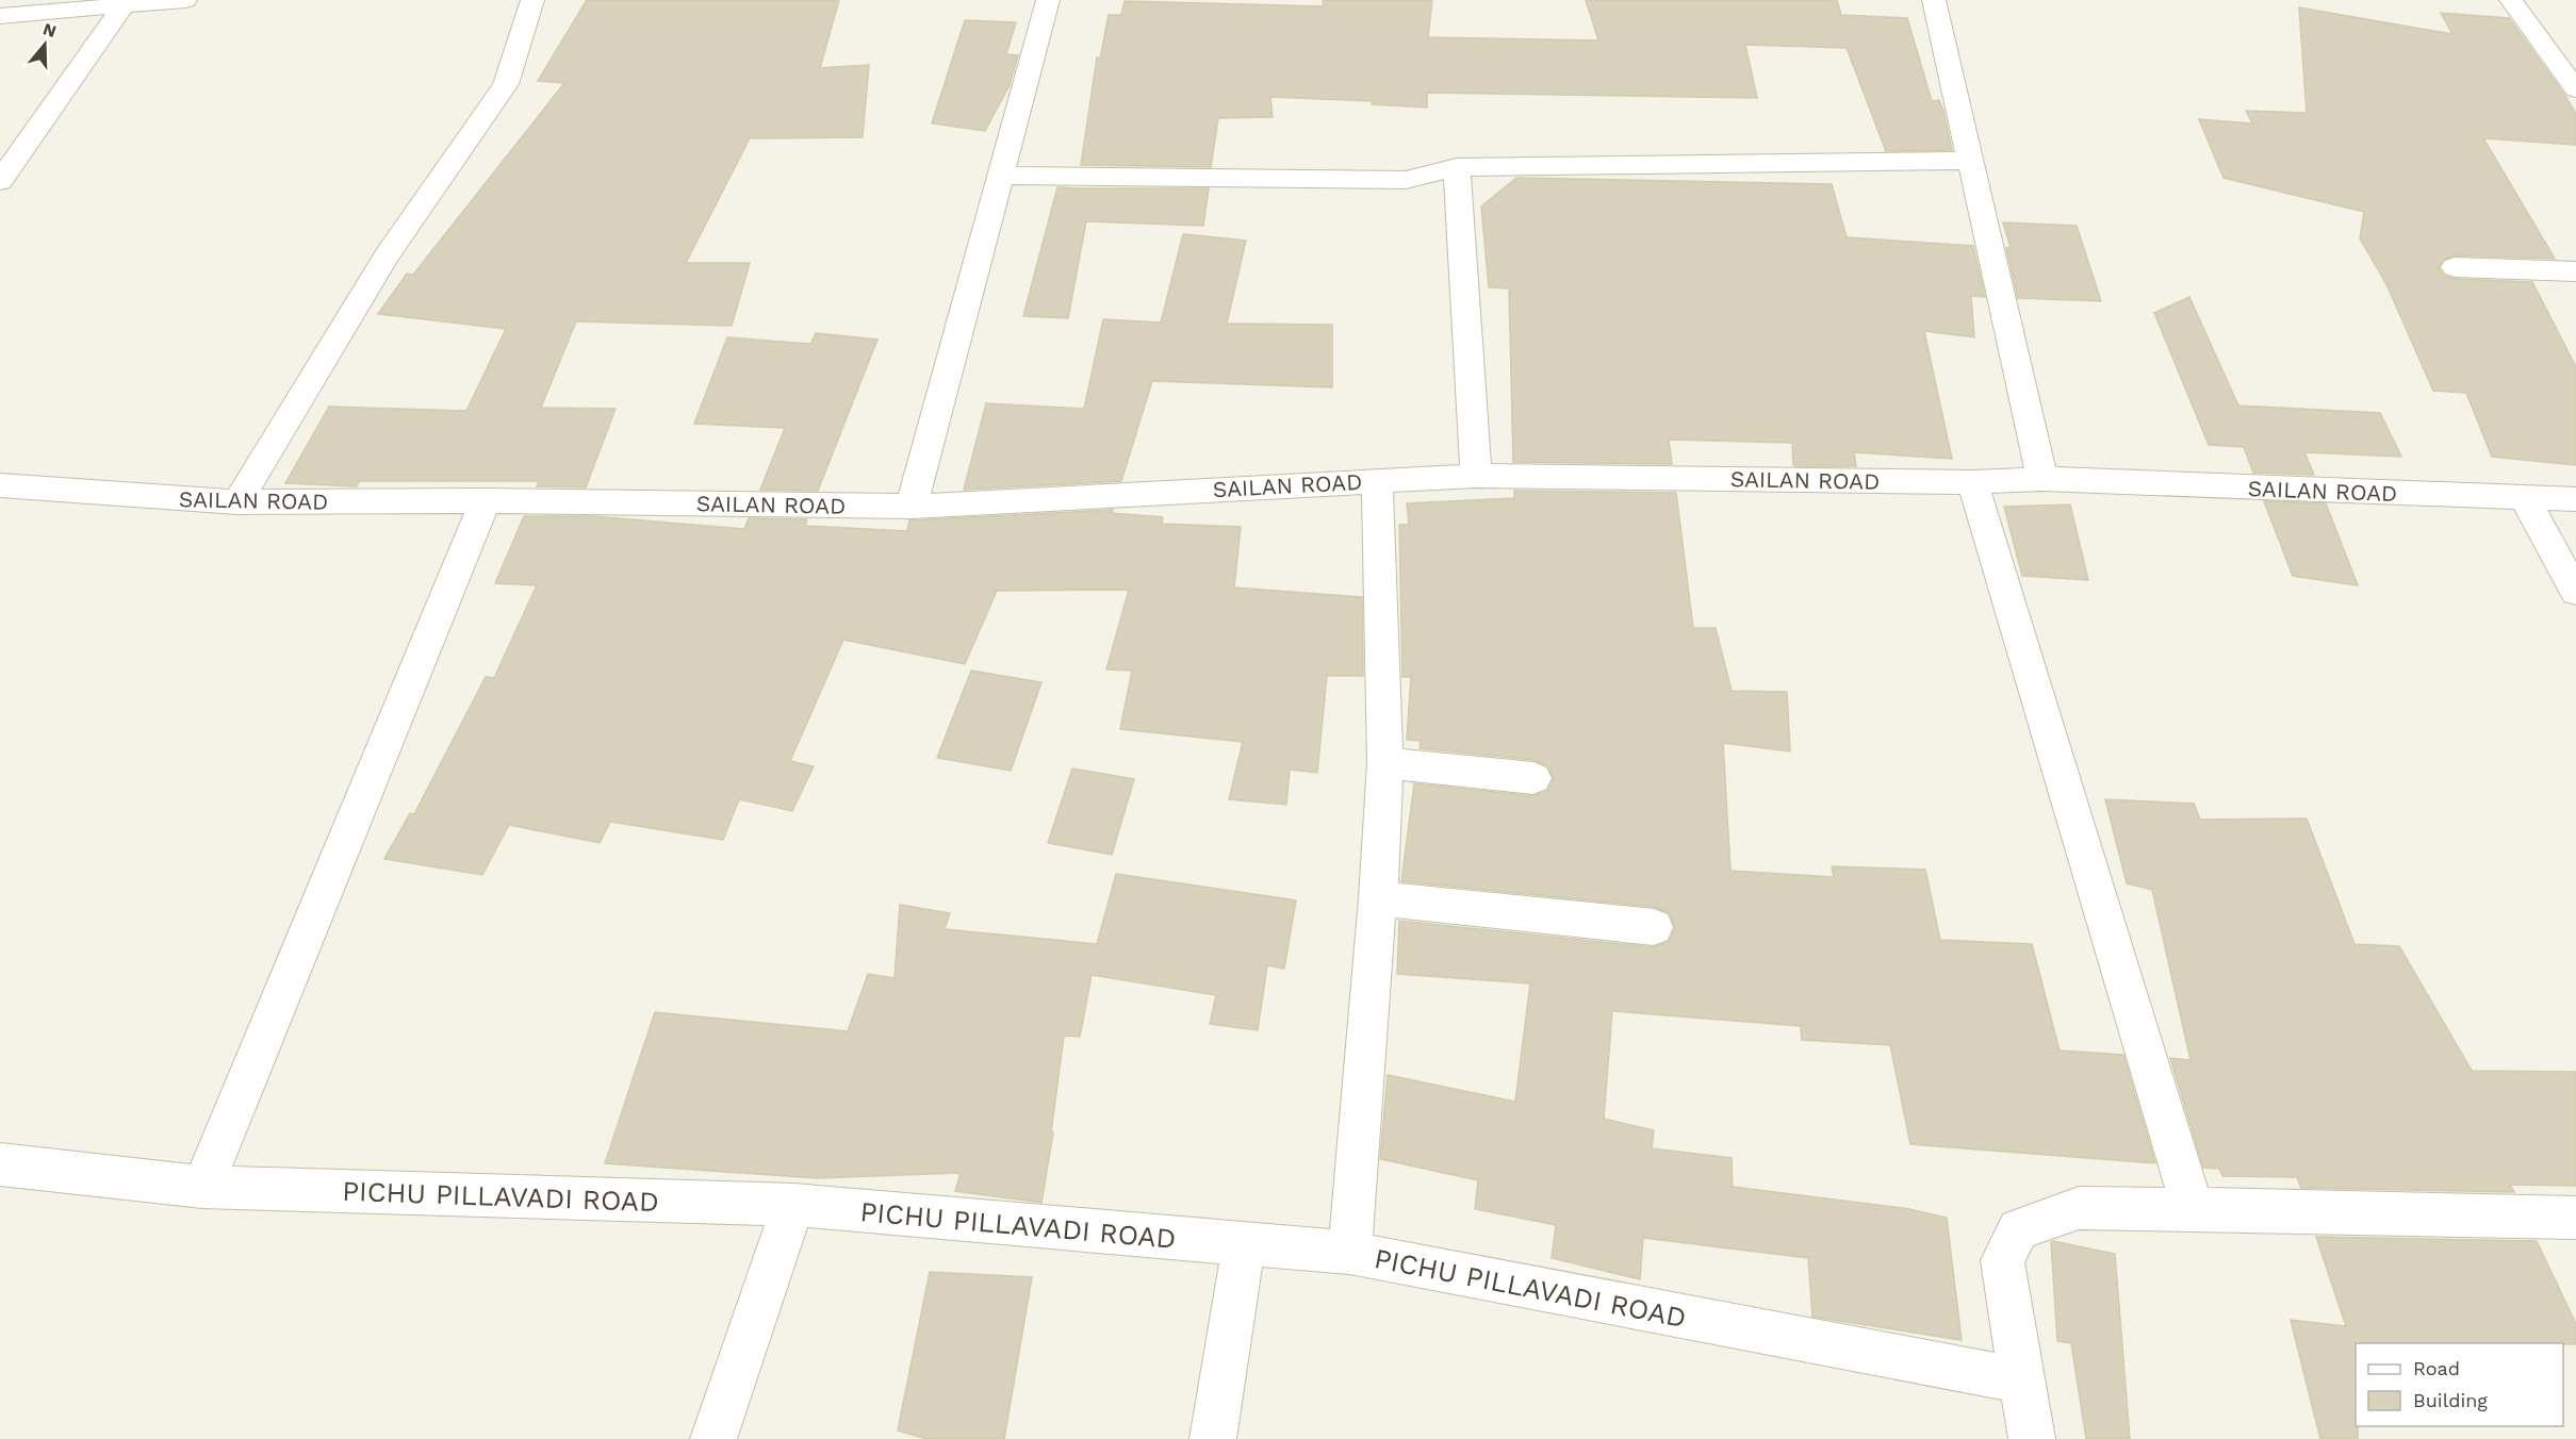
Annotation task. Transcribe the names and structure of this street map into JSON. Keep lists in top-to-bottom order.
{
  "streets": {
    "street": ["SAILAN ROAD", "PICHU PILLAVADI ROAD"]
  },
  "legend": ["Road", "Building"],
  "north": "top"
}
